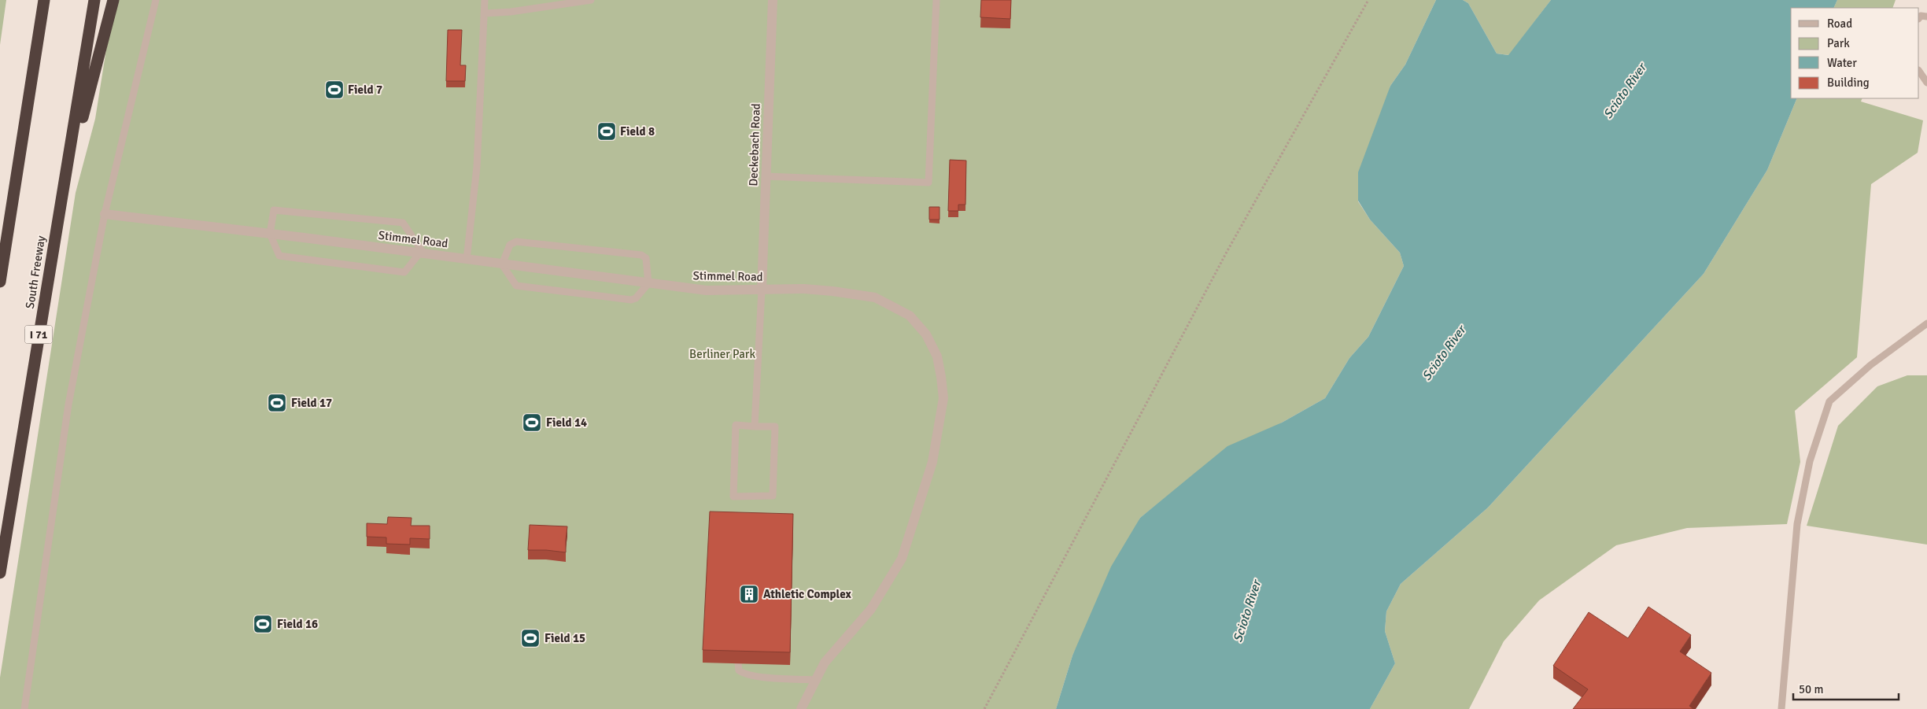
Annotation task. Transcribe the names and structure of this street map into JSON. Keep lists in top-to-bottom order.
{
  "streets": {
    "highway": ["South Freeway", "I 71"],
    "street": ["Deckebach Road", "Stimmel Road"]
  },
  "crossings": [
    ["Deckebach Road", "Stimmel Road"]
  ],
  "water": ["Scioto River"],
  "parks": ["Berliner Park"],
  "places": {
    "sports": [
      "Field 7",
      "Field 8",
      "Field 17",
      "Field 14",
      "Field 16",
      "Field 15"
    ],
    "building": ["Athletic Complex"]
  },
  "legend": [
    "Road",
    "Park",
    "Water",
    "Building"
  ],
  "scale_bar": "50 m"
}
